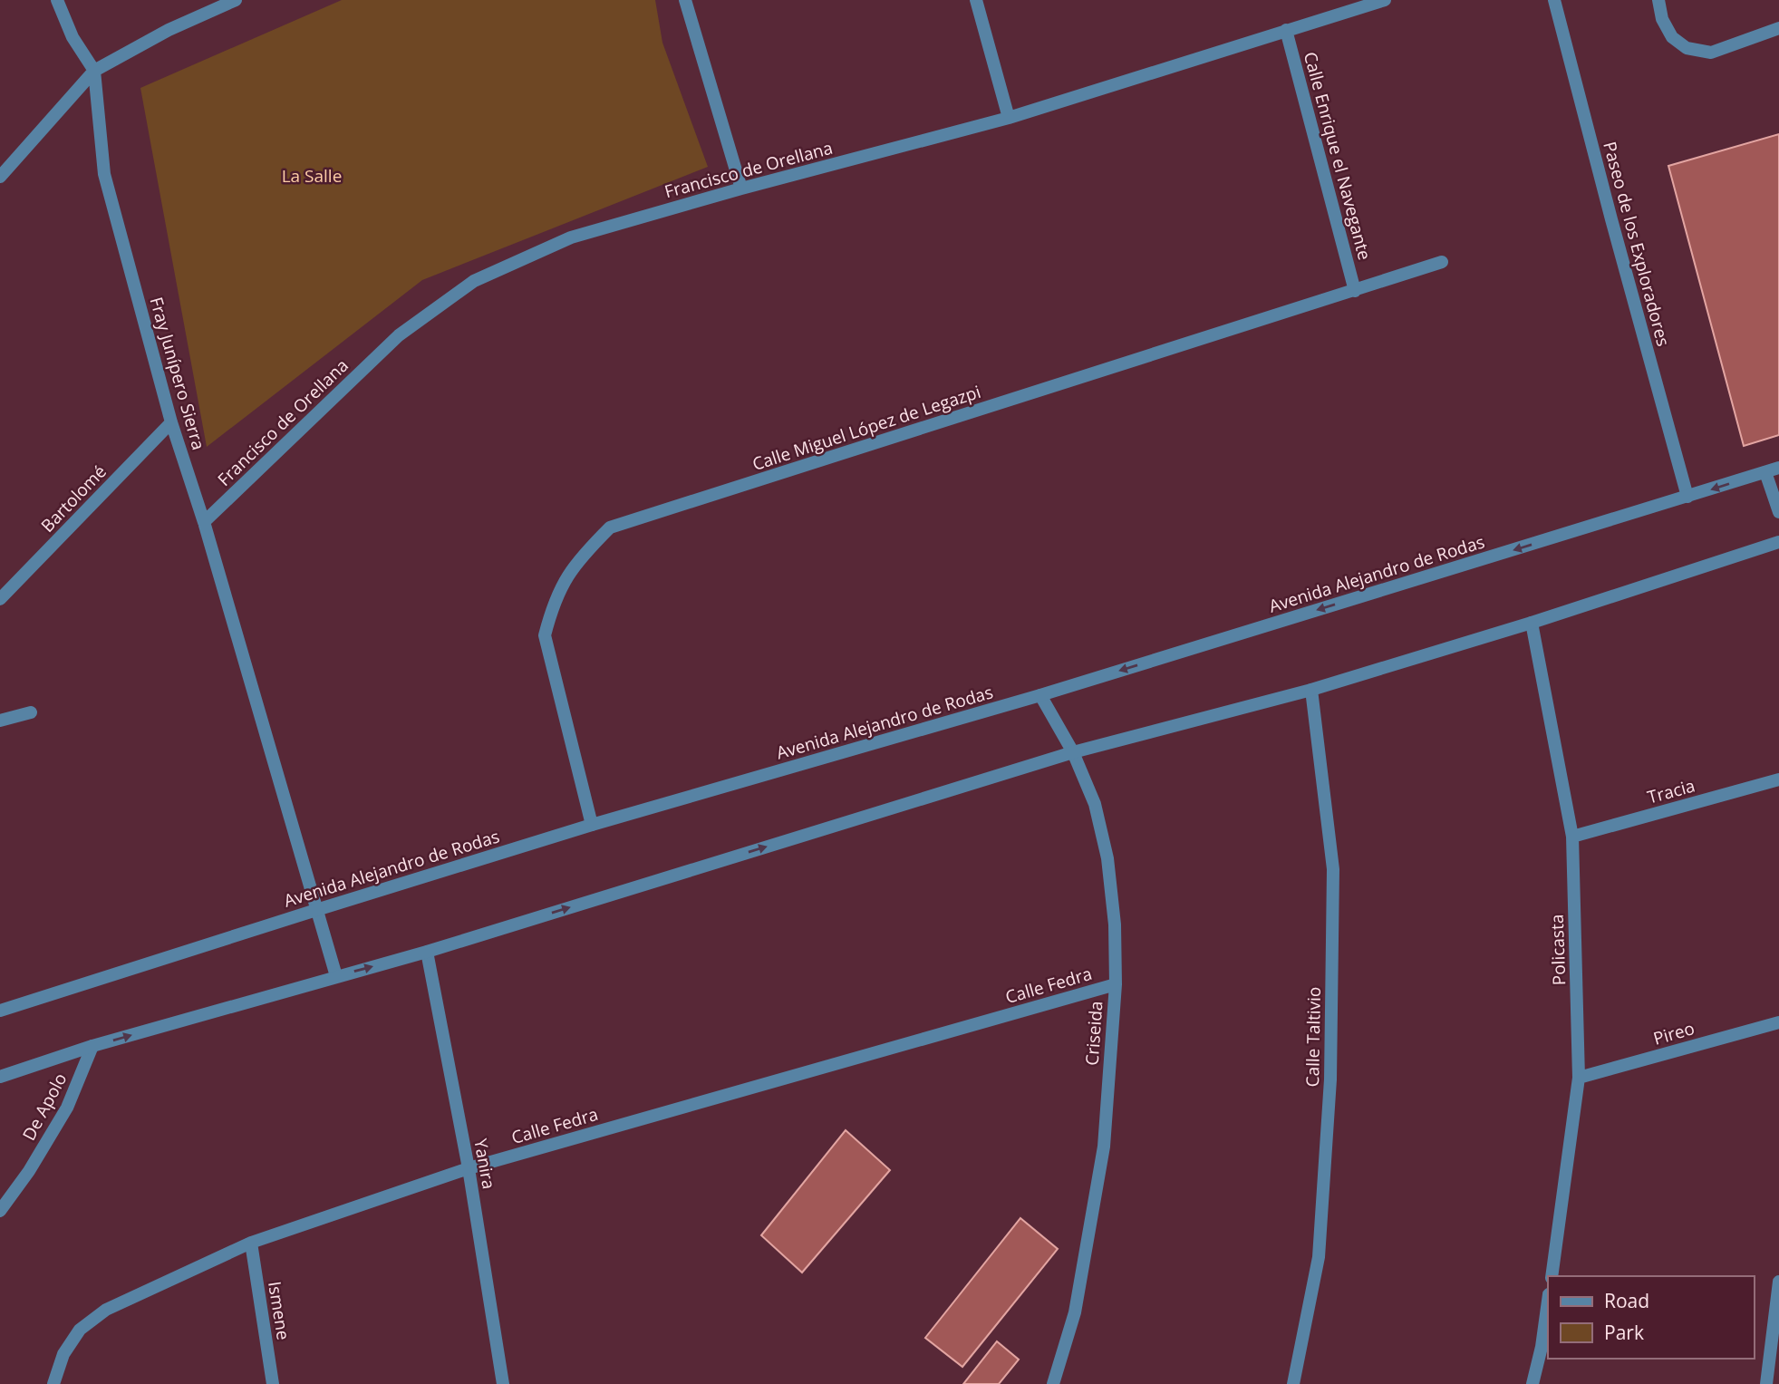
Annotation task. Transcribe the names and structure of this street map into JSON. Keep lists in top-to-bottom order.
{
  "streets": {
    "street": [
      "Calle Enrique el Navegante",
      "Francisco de Orellana",
      "Paseo de los Exploradores",
      "Fray Junípero Sierra",
      "Calle Miguel López de Legazpi",
      "Bartolomé",
      "Avenida Alejandro de Rodas",
      "Tracia",
      "Policasta",
      "Calle Fedra",
      "Criseida",
      "Pireo",
      "Calle Taltivio",
      "De Apolo",
      "Yanira",
      "Ismene"
    ]
  },
  "crossings": [
    ["Calle Enrique el Navegante", "Francisco de Orellana"],
    ["Calle Enrique el Navegante", "Calle Miguel López de Legazpi"],
    ["Francisco de Orellana", "Fray Junípero Sierra"],
    ["Paseo de los Exploradores", "Avenida Alejandro de Rodas"],
    ["Fray Junípero Sierra", "Bartolomé"],
    ["Fray Junípero Sierra", "Avenida Alejandro de Rodas"],
    ["Calle Miguel López de Legazpi", "Avenida Alejandro de Rodas"],
    ["Avenida Alejandro de Rodas", "Criseida"],
    ["Tracia", "Policasta"],
    ["Policasta", "Pireo"],
    ["Calle Fedra", "Criseida"],
    ["Calle Fedra", "Yanira"],
    ["Calle Fedra", "Ismene"]
  ],
  "parks": ["La Salle"],
  "legend": ["Road", "Park"]
}
